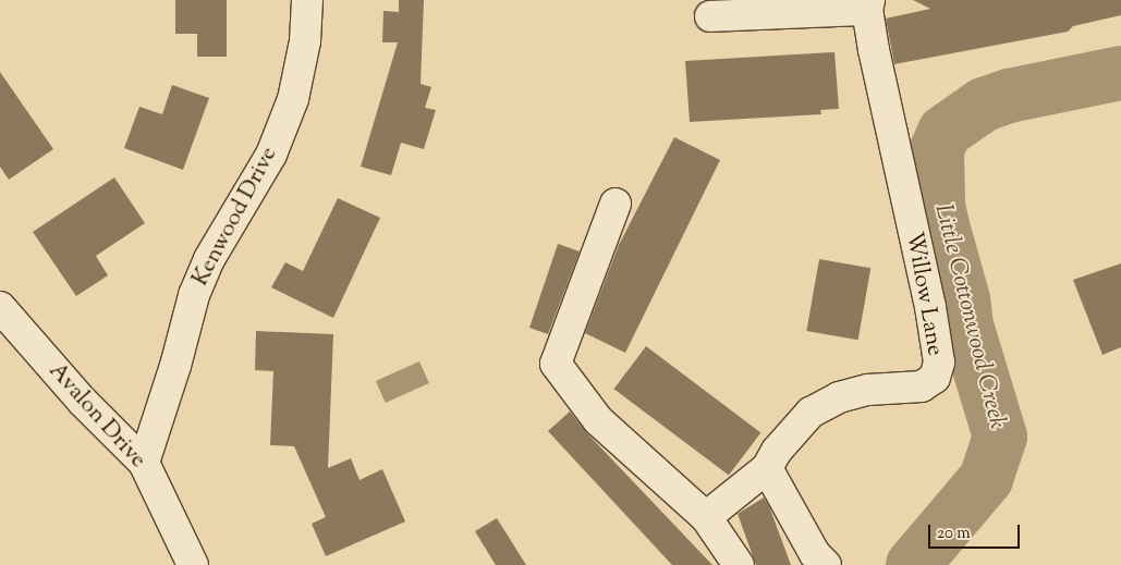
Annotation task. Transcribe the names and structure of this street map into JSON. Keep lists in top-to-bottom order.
{
  "streets": {
    "street": ["Kenwood Drive", "Willow Lane", "Avalon Drive"]
  },
  "crossings": [
    ["Kenwood Drive", "Avalon Drive"]
  ],
  "water": ["Little Cottonwood Creek"],
  "scale_bar": "20 m"
}
